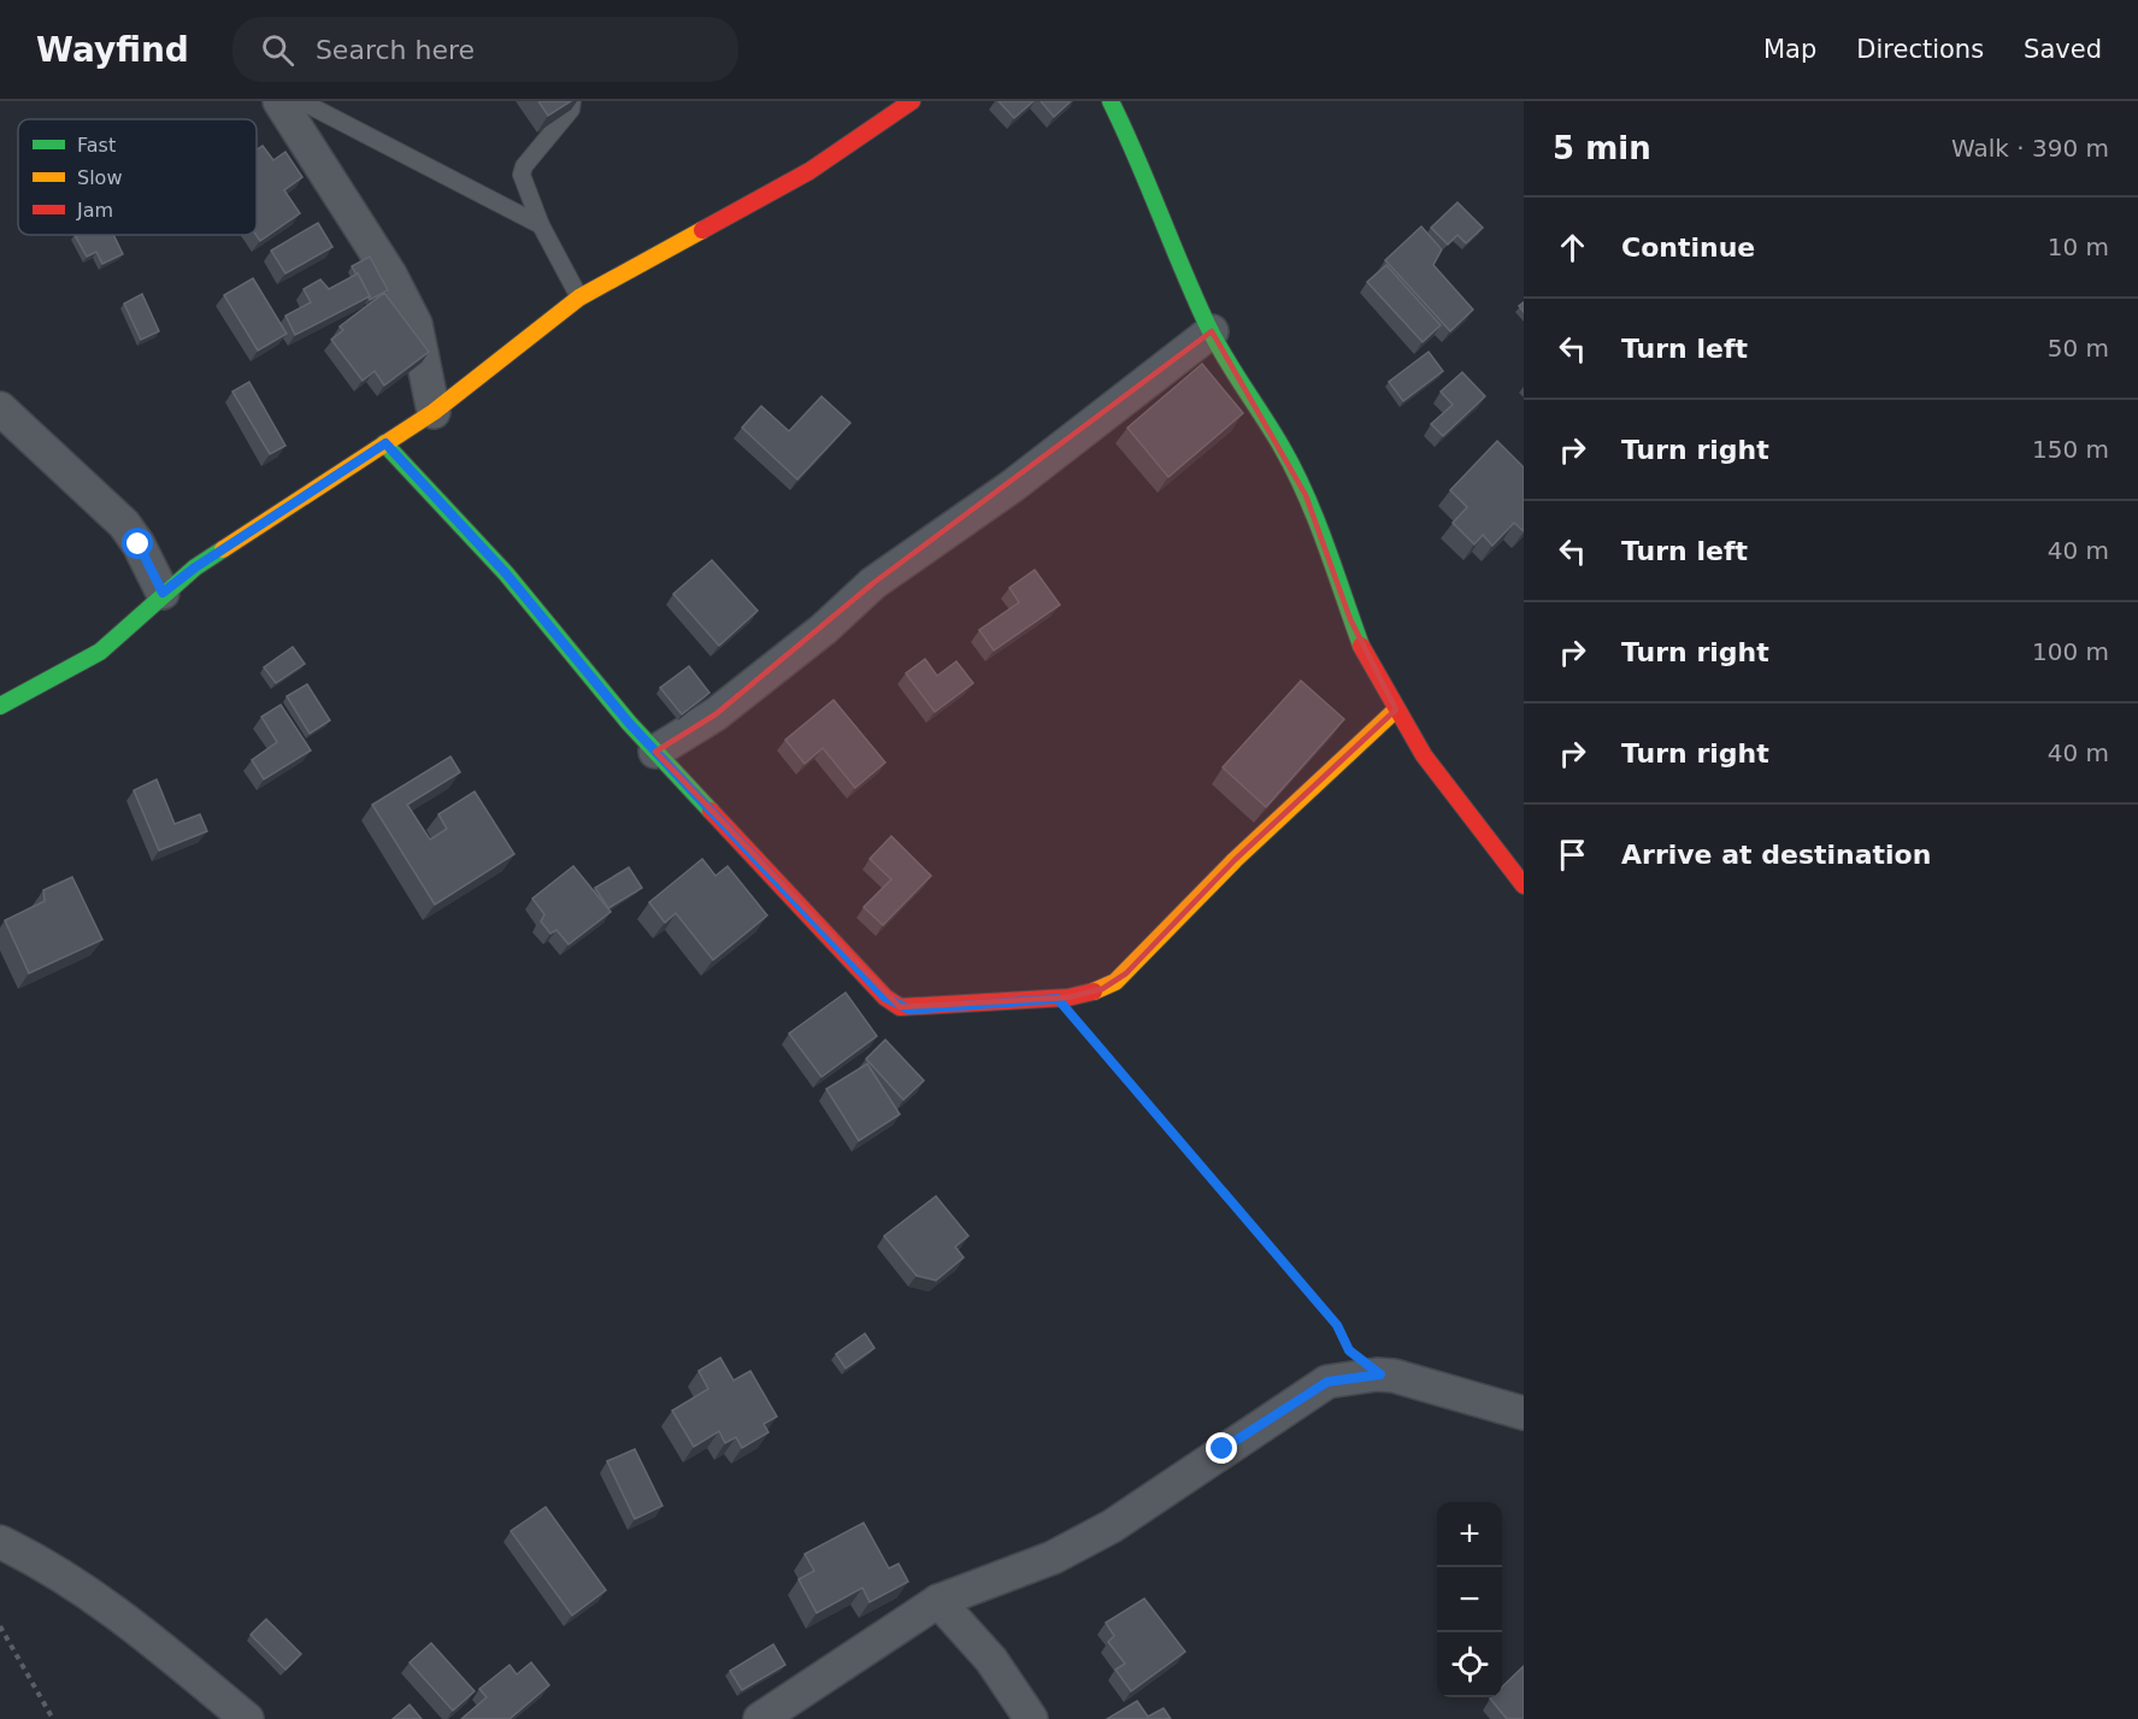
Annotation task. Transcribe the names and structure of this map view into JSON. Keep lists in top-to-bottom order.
{
  "legend": ["Fast", "Slow", "Jam"],
  "page": {
    "header": "Wayfind",
    "search": "Search here",
    "nav": ["Map", "Directions", "Saved"],
    "heading": ["5 min", "Walk · 390 m"],
    "list": [
      ["Continue", "10 m"],
      ["Turn left", "50 m"],
      ["Turn right", "150 m"],
      ["Turn left", "40 m"],
      ["Turn right", "100 m"],
      ["Turn right", "40 m"],
      "Arrive at destination"
    ],
    "map_buttons": ["+", "−"]
  }
}
